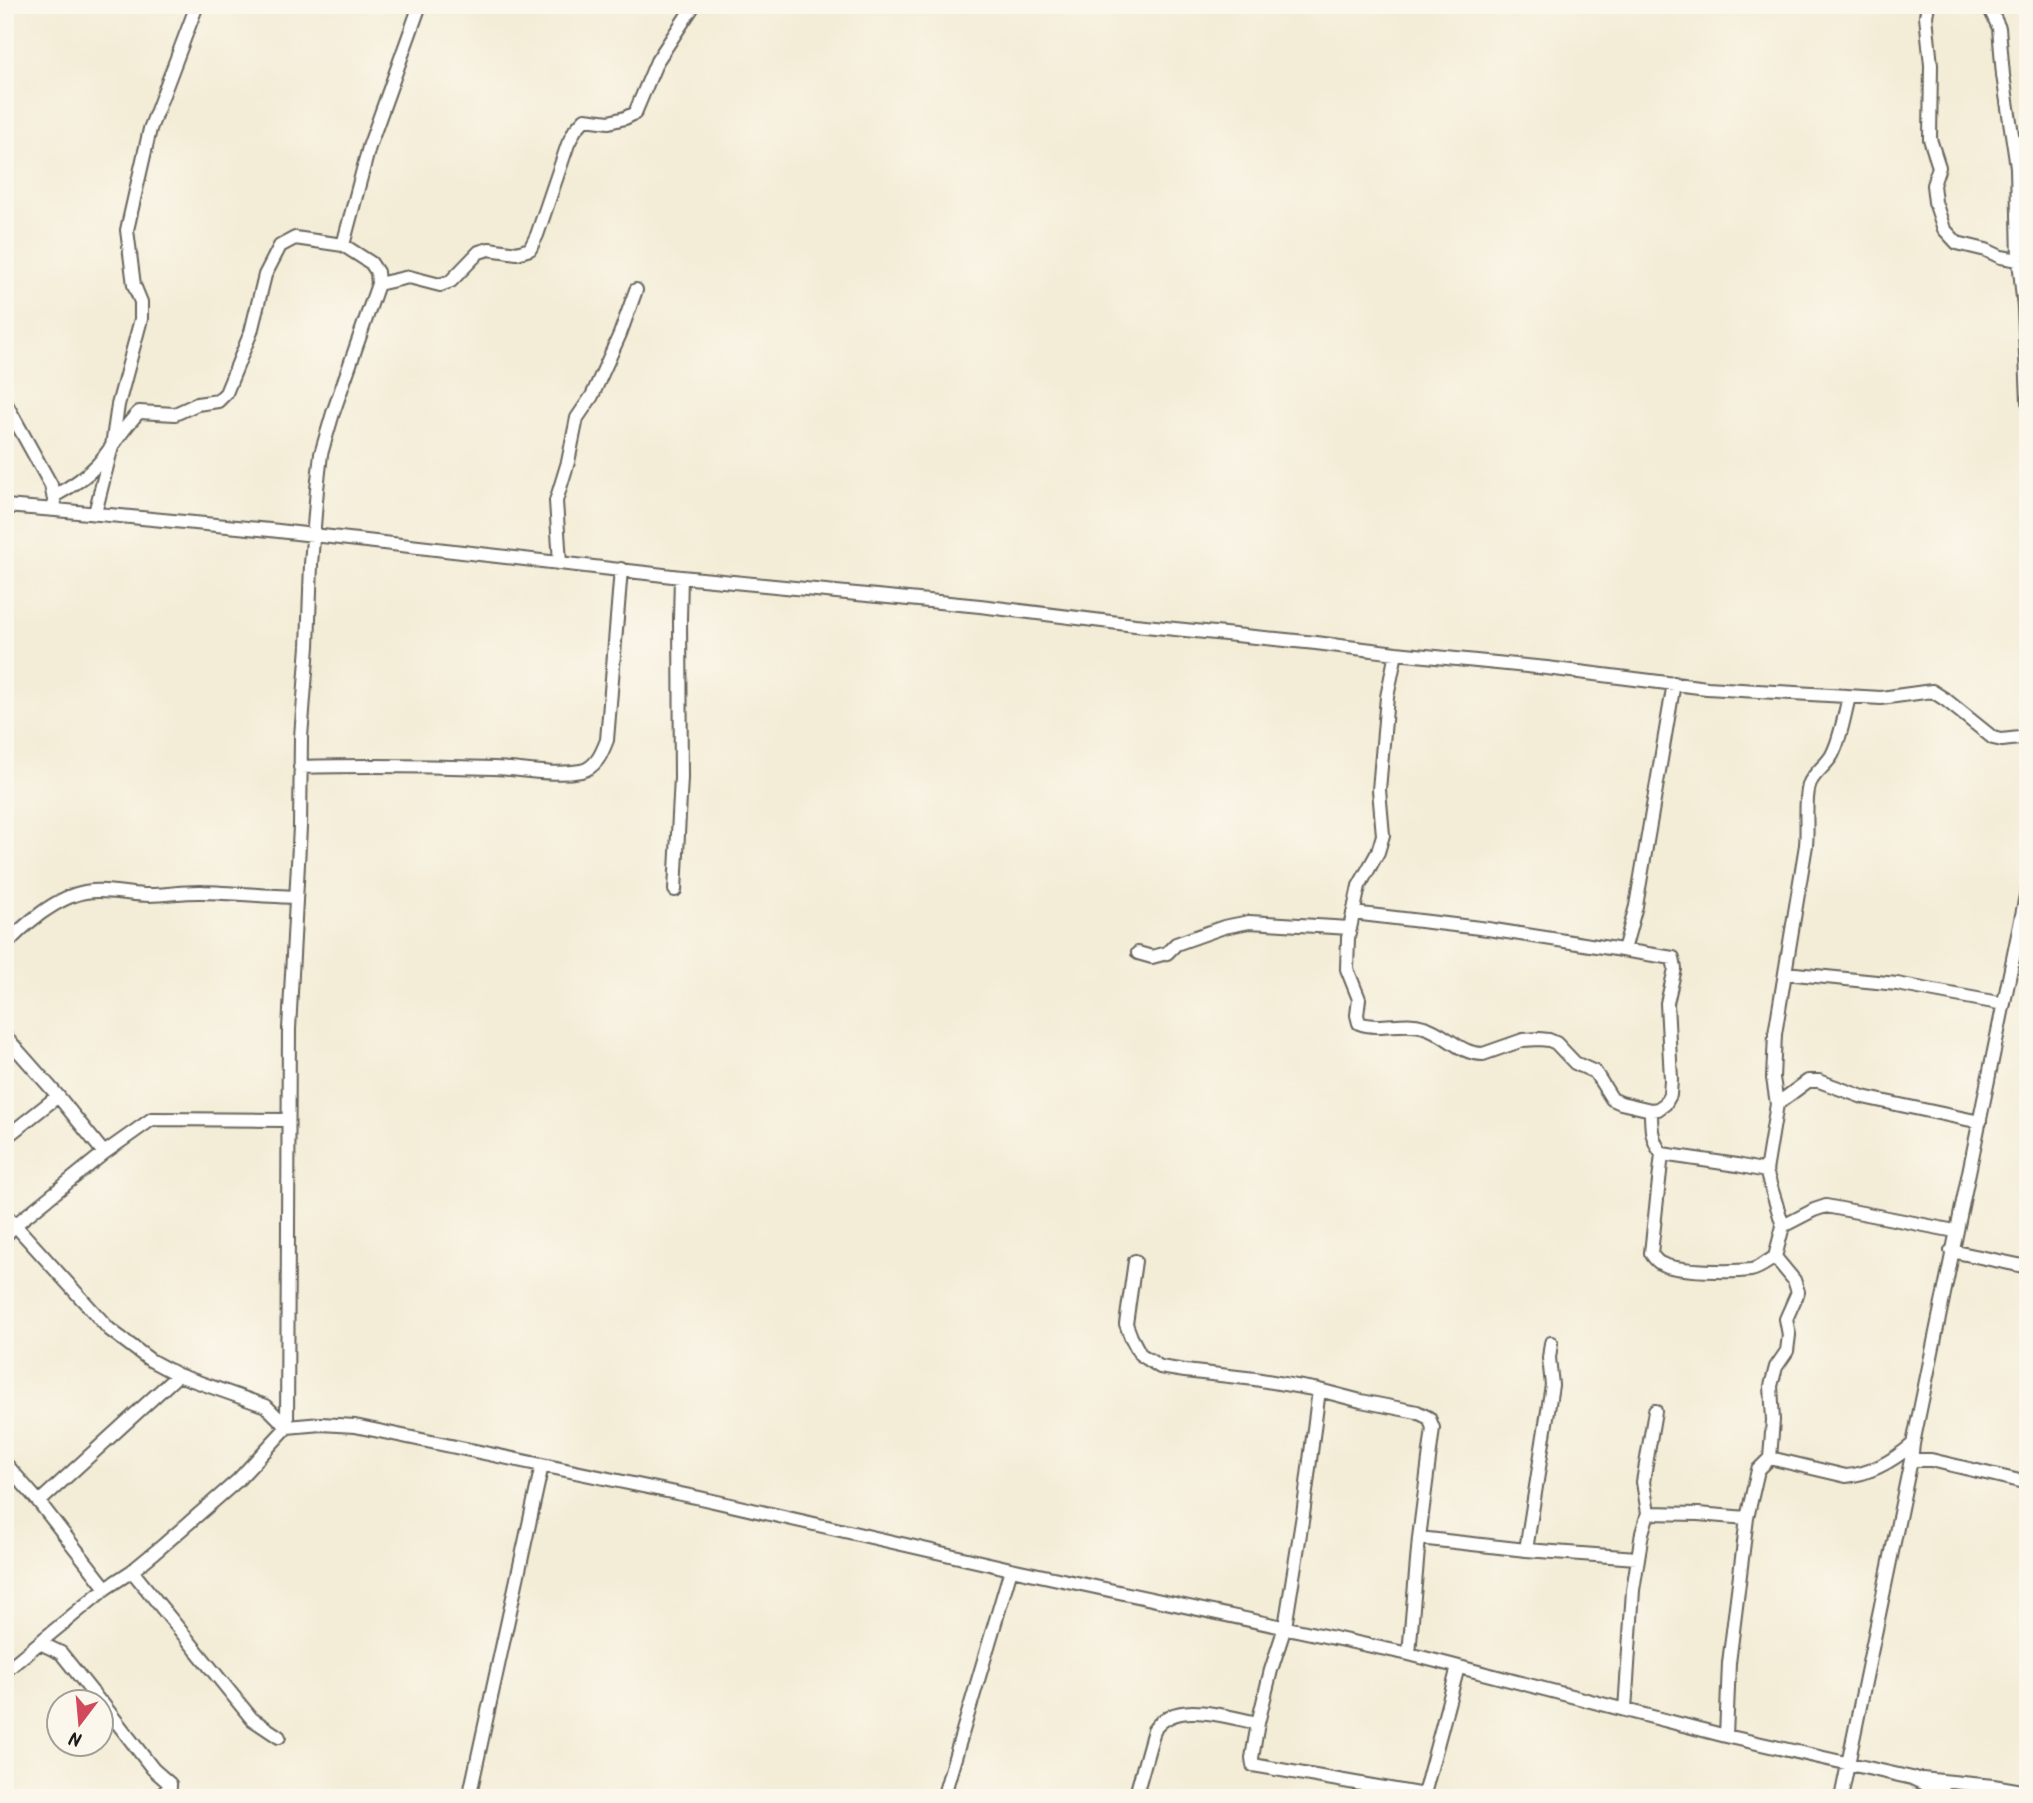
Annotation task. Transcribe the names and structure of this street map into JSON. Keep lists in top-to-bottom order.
{
  "north": "bottom"
}
